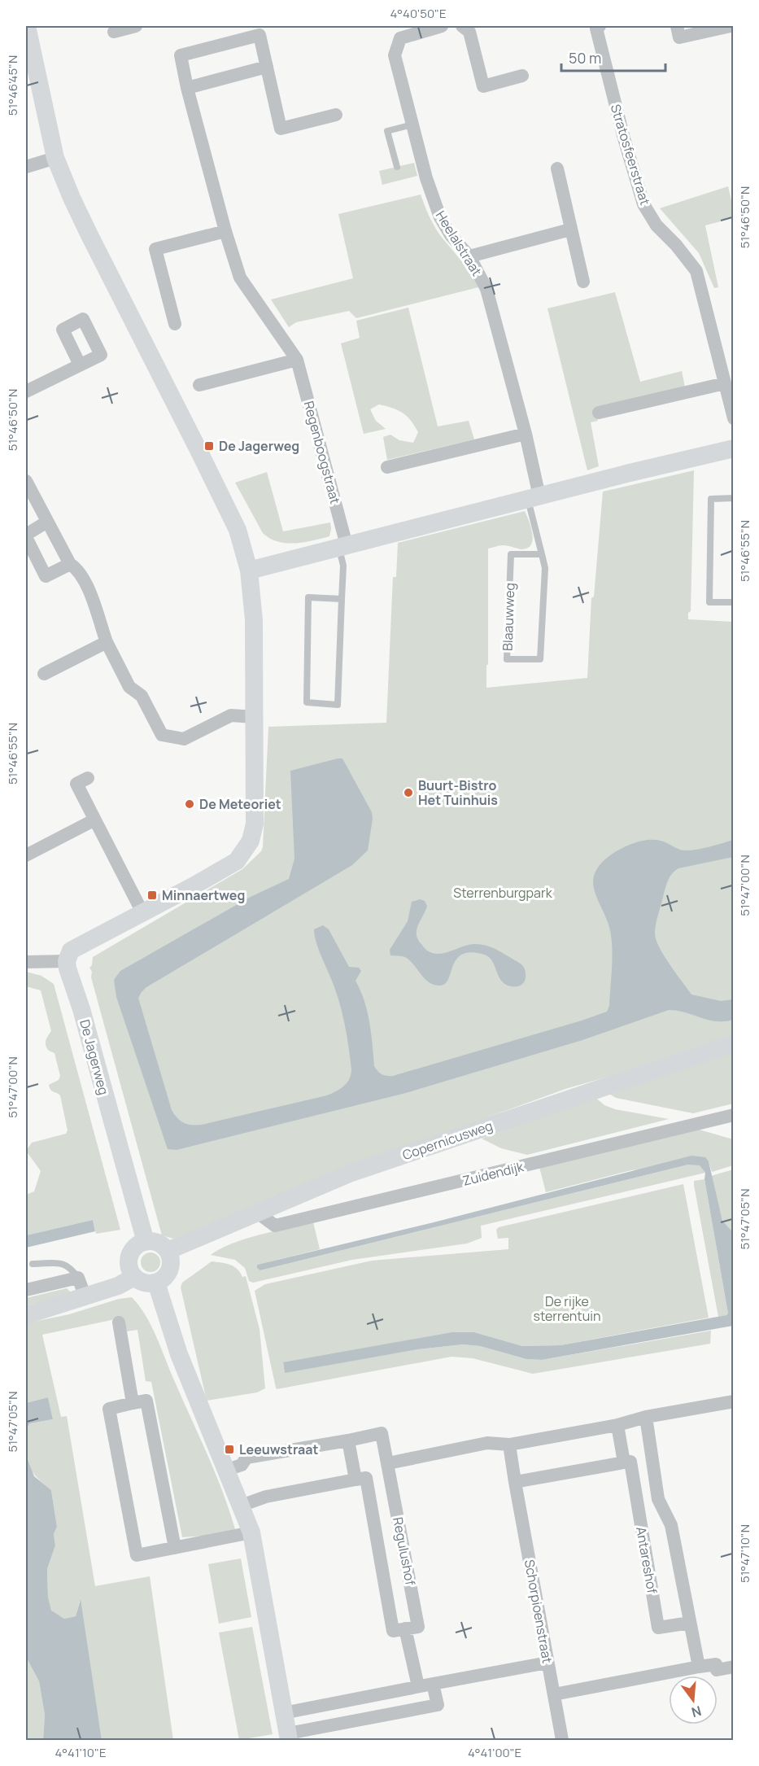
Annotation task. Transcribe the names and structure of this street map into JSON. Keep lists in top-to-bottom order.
{
  "streets": {
    "street": [
      "Stratosfeerstraat",
      "Heelalstraat",
      "Regenboogstraat",
      "De Jagerweg",
      "Copernicusweg",
      "Zuidendijk",
      "Regulushof",
      "Antareshof",
      "Schorpioenstraat"
    ],
    "lane": ["Blaauwweg"]
  },
  "crossings": [
    ["Heelalstraat", "Blaauwweg"],
    ["De Jagerweg", "Copernicusweg"],
    ["Copernicusweg", "Zuidendijk"]
  ],
  "parks": ["Sterrenburgpark", "De rijke sterrentuin"],
  "places": {
    "transit": ["De Jagerweg", "Minnaertweg", "Leeuwstraat"],
    "other": ["Buurt-Bistro Het Tuinhuis", "De Meteoriet"]
  },
  "scale_bar": "50 m",
  "north": "bottom",
  "coordinates": [
    "4°40'50\"E",
    "51°46'45\"N",
    "51°46'50\"N",
    "51°46'55\"N",
    "51°47'00\"N",
    "51°47'05\"N",
    "51°47'10\"N",
    "4°41'10\"E",
    "4°41'00\"E"
  ]
}
